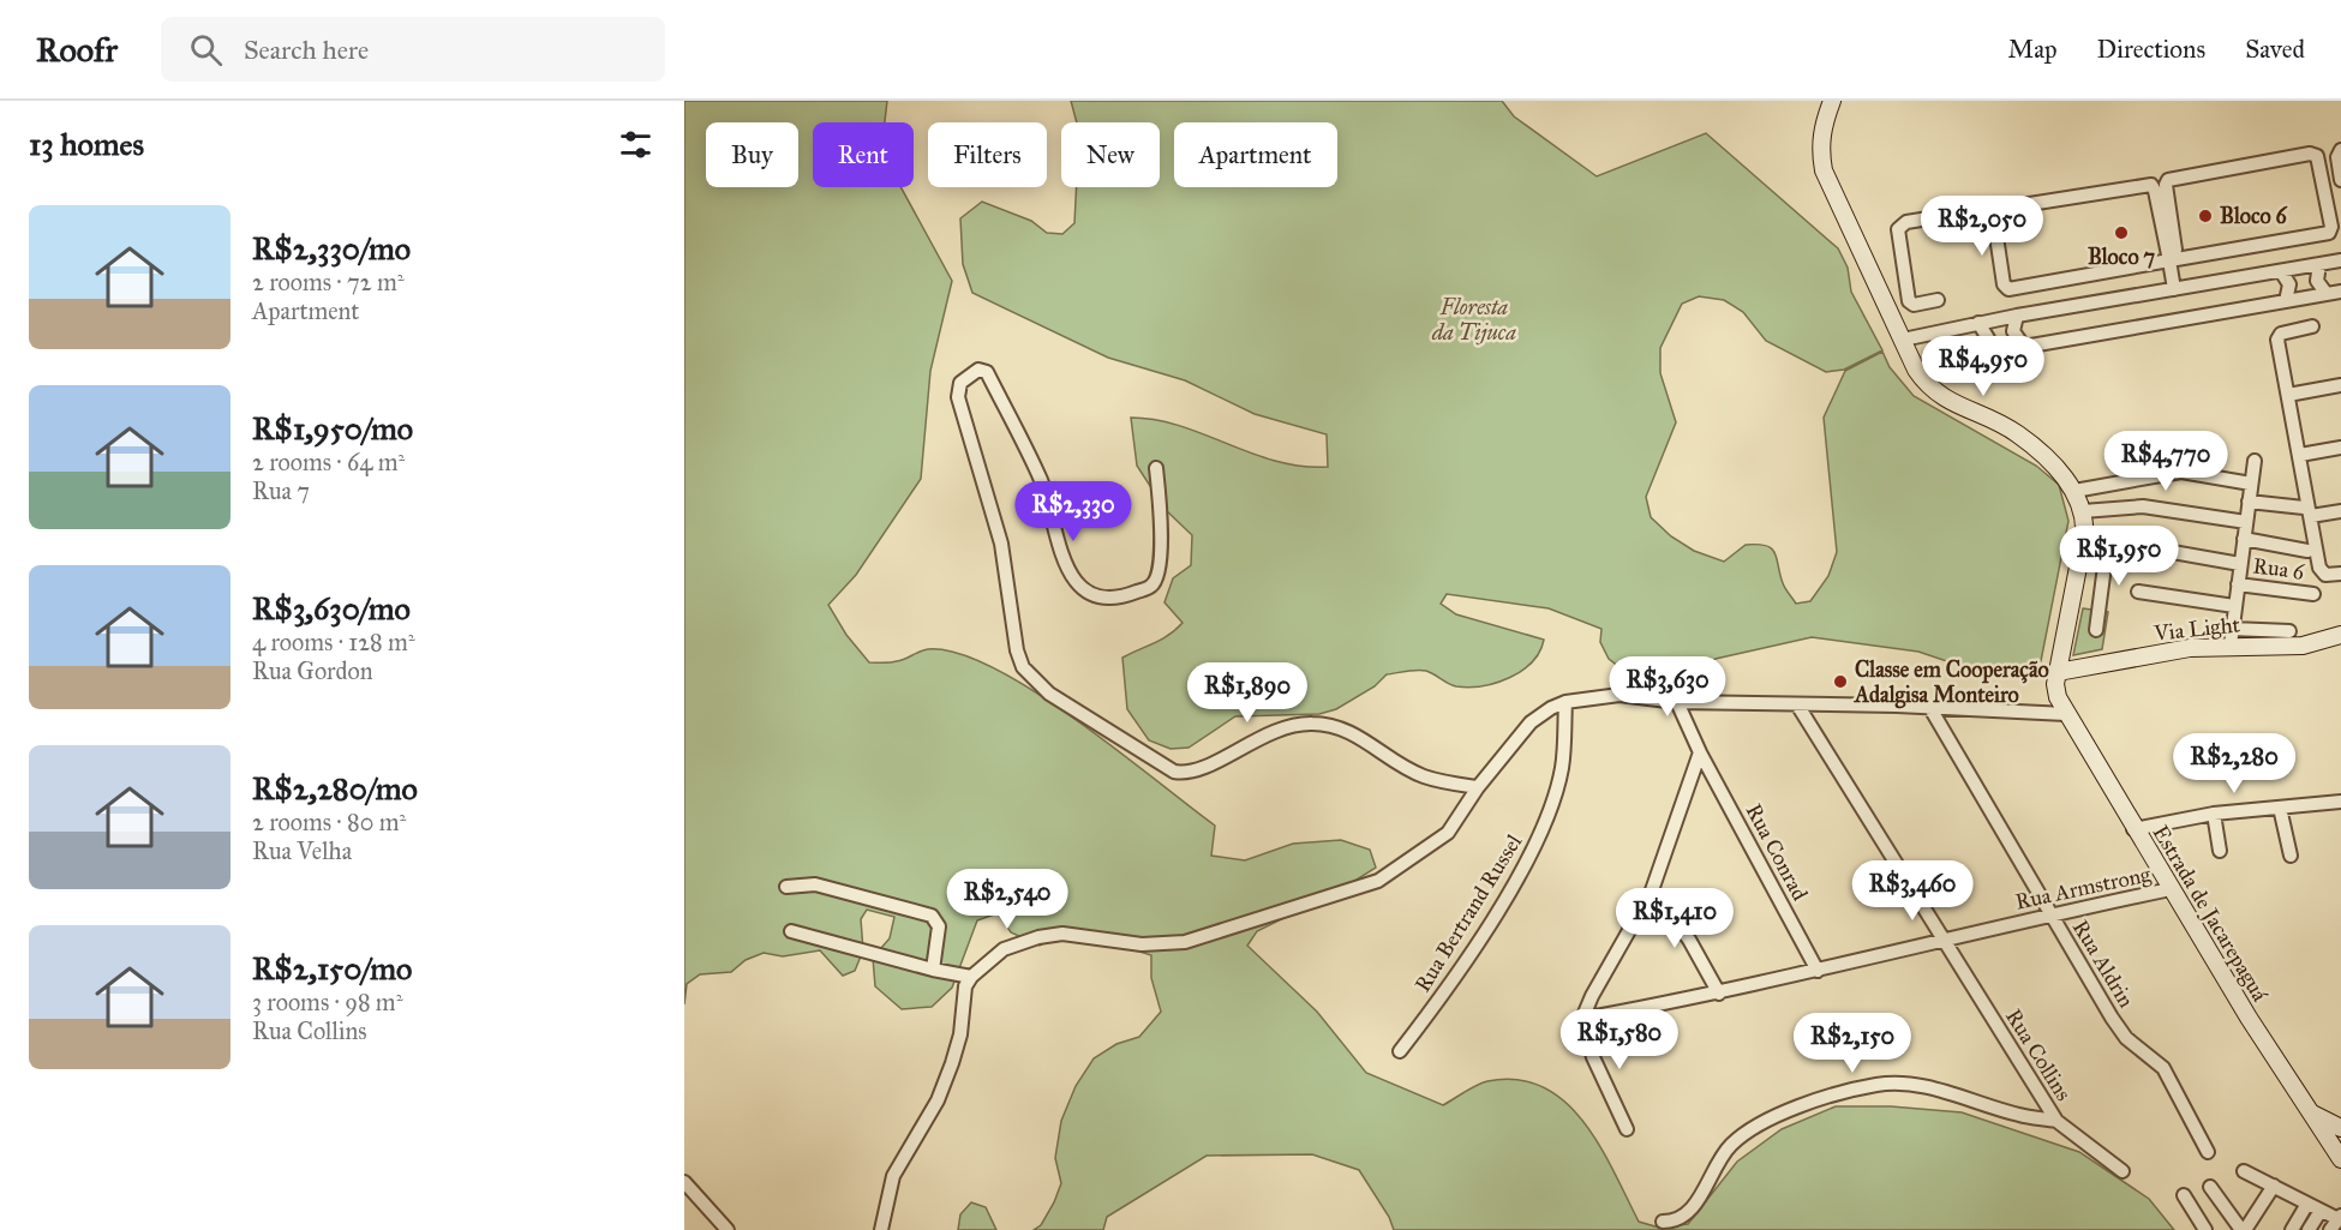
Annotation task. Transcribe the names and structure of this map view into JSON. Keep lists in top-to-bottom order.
{
  "streets": {
    "street": [
      "Rua 6",
      "Via Light",
      "Rua Conrad",
      "Rua Armstrong",
      "Rua Bertrand Russel",
      "Estrada de Jacarepaguá",
      "Rua Aldrin",
      "Rua Collins"
    ]
  },
  "crossings": [
    ["Via Light", "Estrada de Jacarepaguá"],
    ["Rua Conrad", "Rua Armstrong"],
    ["Rua Armstrong", "Estrada de Jacarepaguá"],
    ["Rua Armstrong", "Rua Aldrin"],
    ["Rua Armstrong", "Rua Collins"]
  ],
  "parks": ["Floresta da Tijuca"],
  "places": ["Bloco 6", "Bloco 7", "Classe em Cooperação Adalgisa Monteiro"],
  "page": {
    "header": "Roofr",
    "search": "Search here",
    "nav": ["Map", "Directions", "Saved"],
    "heading": "13 homes",
    "chip": [
      "Buy",
      "Rent",
      "Filters",
      "New",
      "Apartment"
    ],
    "list": [
      {
        "name": "R$2,330/mo",
        "note": "2 rooms · 72 m² · Apartment"
      },
      {
        "name": "R$1,950/mo",
        "note": "2 rooms · 64 m² · Rua 7"
      },
      {
        "name": "R$3,630/mo",
        "note": "4 rooms · 128 m² · Rua Gordon"
      },
      {
        "name": "R$2,280/mo",
        "note": "2 rooms · 80 m² · Rua Velha"
      },
      {
        "name": "R$2,150/mo",
        "note": "3 rooms · 98 m² · Rua Collins"
      }
    ],
    "price": [
      "R$2,050",
      "R$4,950",
      "R$4,770",
      "R$2,330",
      "R$1,950",
      "R$3,630",
      "R$1,890",
      "R$2,280",
      "R$3,460",
      "R$2,540",
      "R$1,410",
      "R$1,580",
      "R$2,150"
    ]
  }
}
